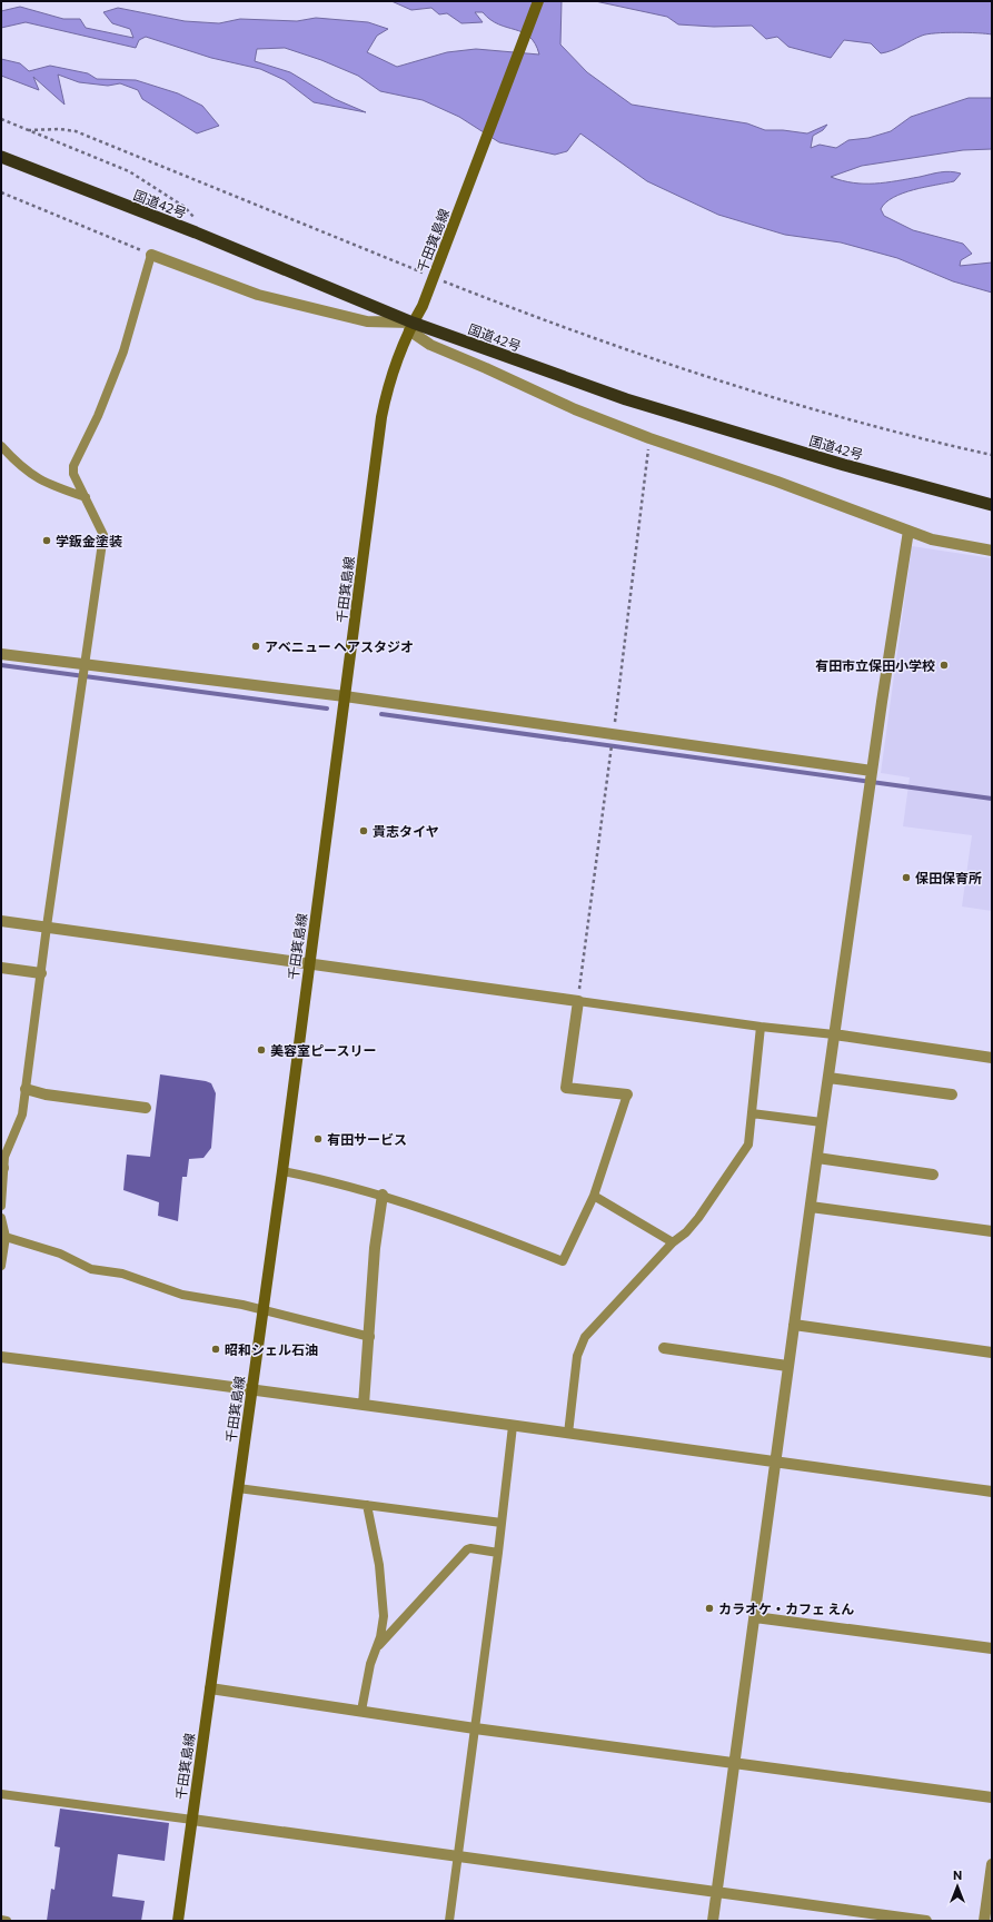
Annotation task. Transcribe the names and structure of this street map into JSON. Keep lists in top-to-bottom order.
{
  "streets": {
    "highway": ["国道42号"],
    "main road": ["千田箕島線"]
  },
  "crossings": [
    ["国道42号", "千田箕島線"]
  ],
  "places": [
    "学鈑金塗装",
    "アベニュー ヘアスタジオ",
    "有田市立保田小学校",
    "貴志タイヤ",
    "保田保育所",
    "美容室ピースリー",
    "有田サービス",
    "昭和シェル石油",
    "カラオケ・カフェ えん"
  ],
  "north": "top"
}
